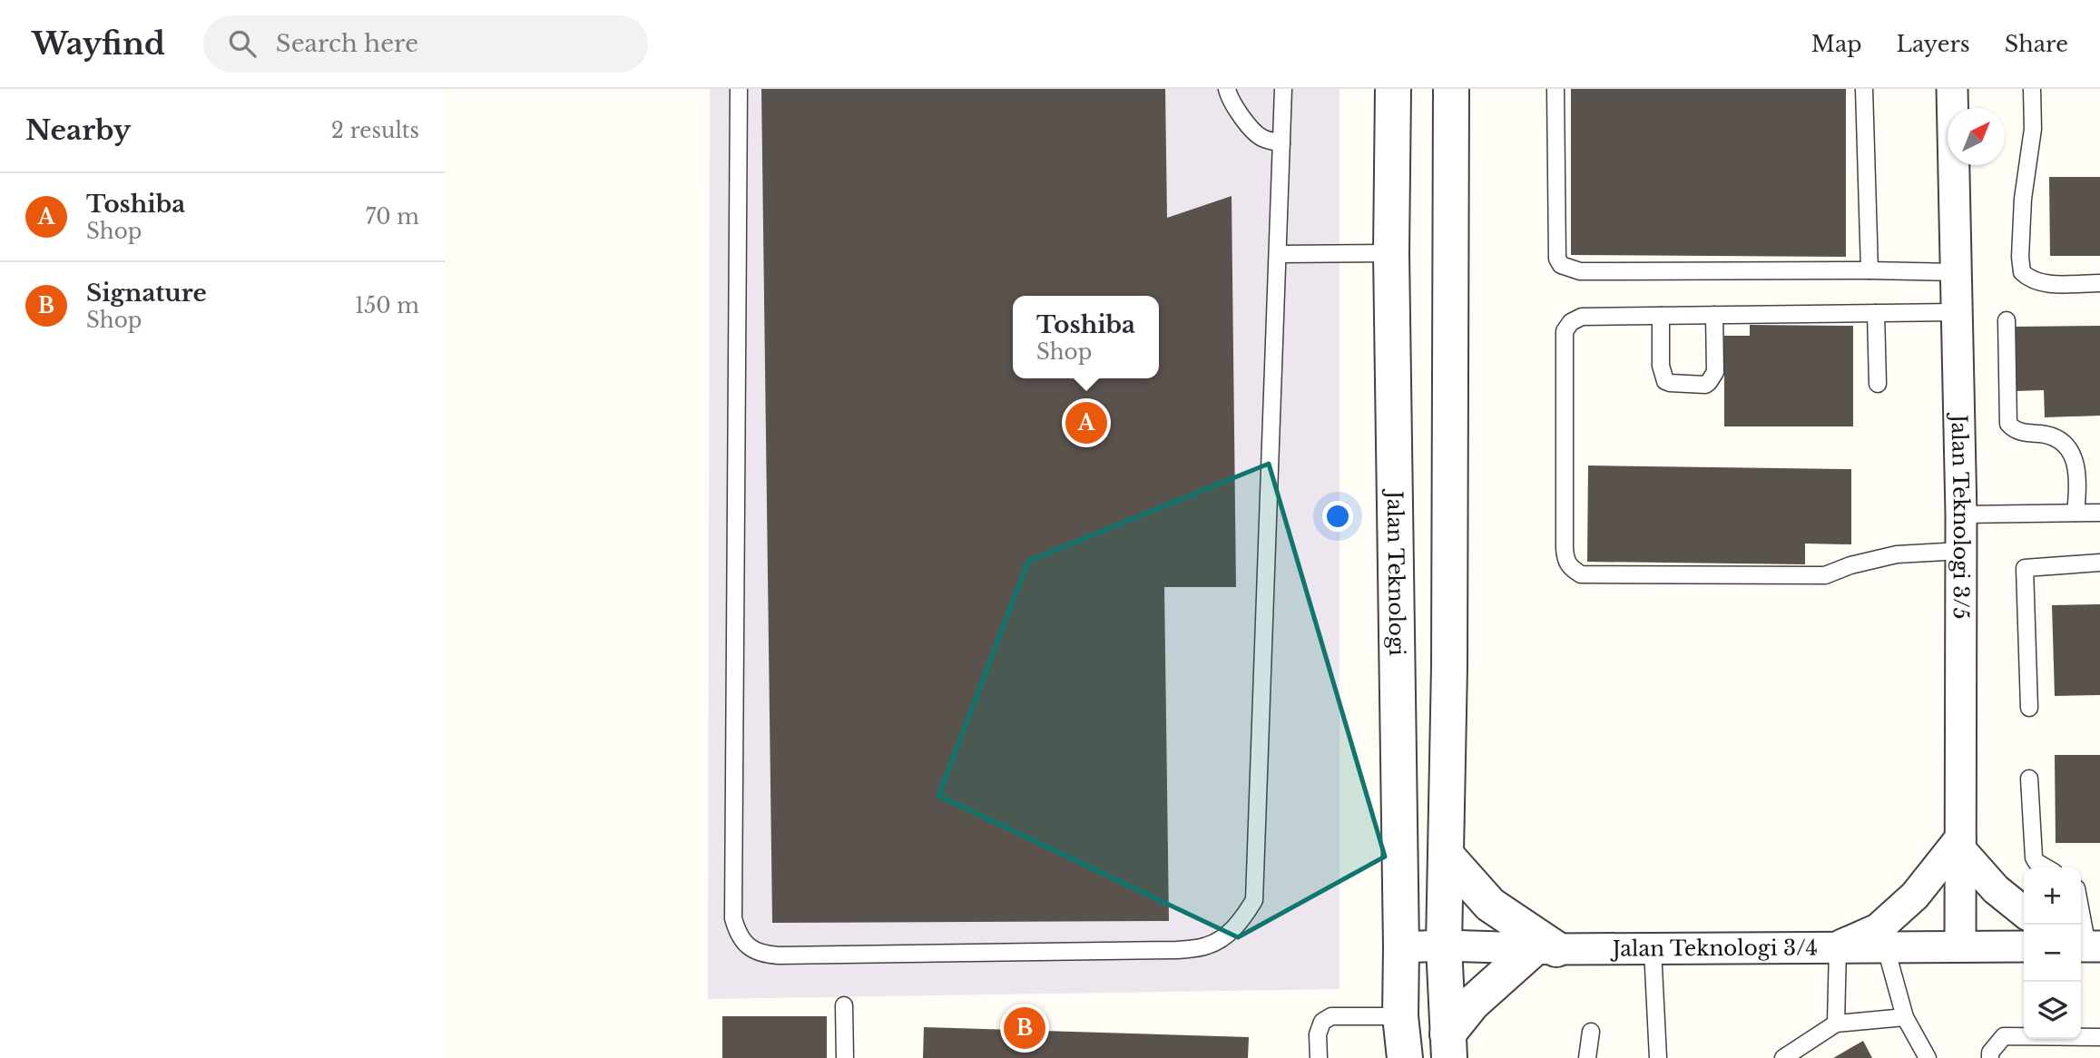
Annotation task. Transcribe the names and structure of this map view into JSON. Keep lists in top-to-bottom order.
{
  "streets": {
    "street": ["Jalan Teknologi 3/5", "Jalan Teknologi", "Jalan Teknologi 3/4"]
  },
  "crossings": [
    ["Jalan Teknologi 3/5", "Jalan Teknologi 3/4"],
    ["Jalan Teknologi", "Jalan Teknologi 3/4"]
  ],
  "north": "top right",
  "page": {
    "header": "Wayfind",
    "search": "Search here",
    "nav": ["Map", "Layers", "Share"],
    "heading": ["Nearby", "2 results"],
    "list": [
      {
        "mark": "A",
        "name": "Toshiba",
        "note": "Shop",
        "value": "70 m"
      },
      {
        "mark": "B",
        "name": "Signature",
        "note": "Shop",
        "value": "150 m"
      }
    ],
    "popup": ["Toshiba", "Shop"],
    "pins": ["A", "B"],
    "map_buttons": ["+", "−"]
  }
}
